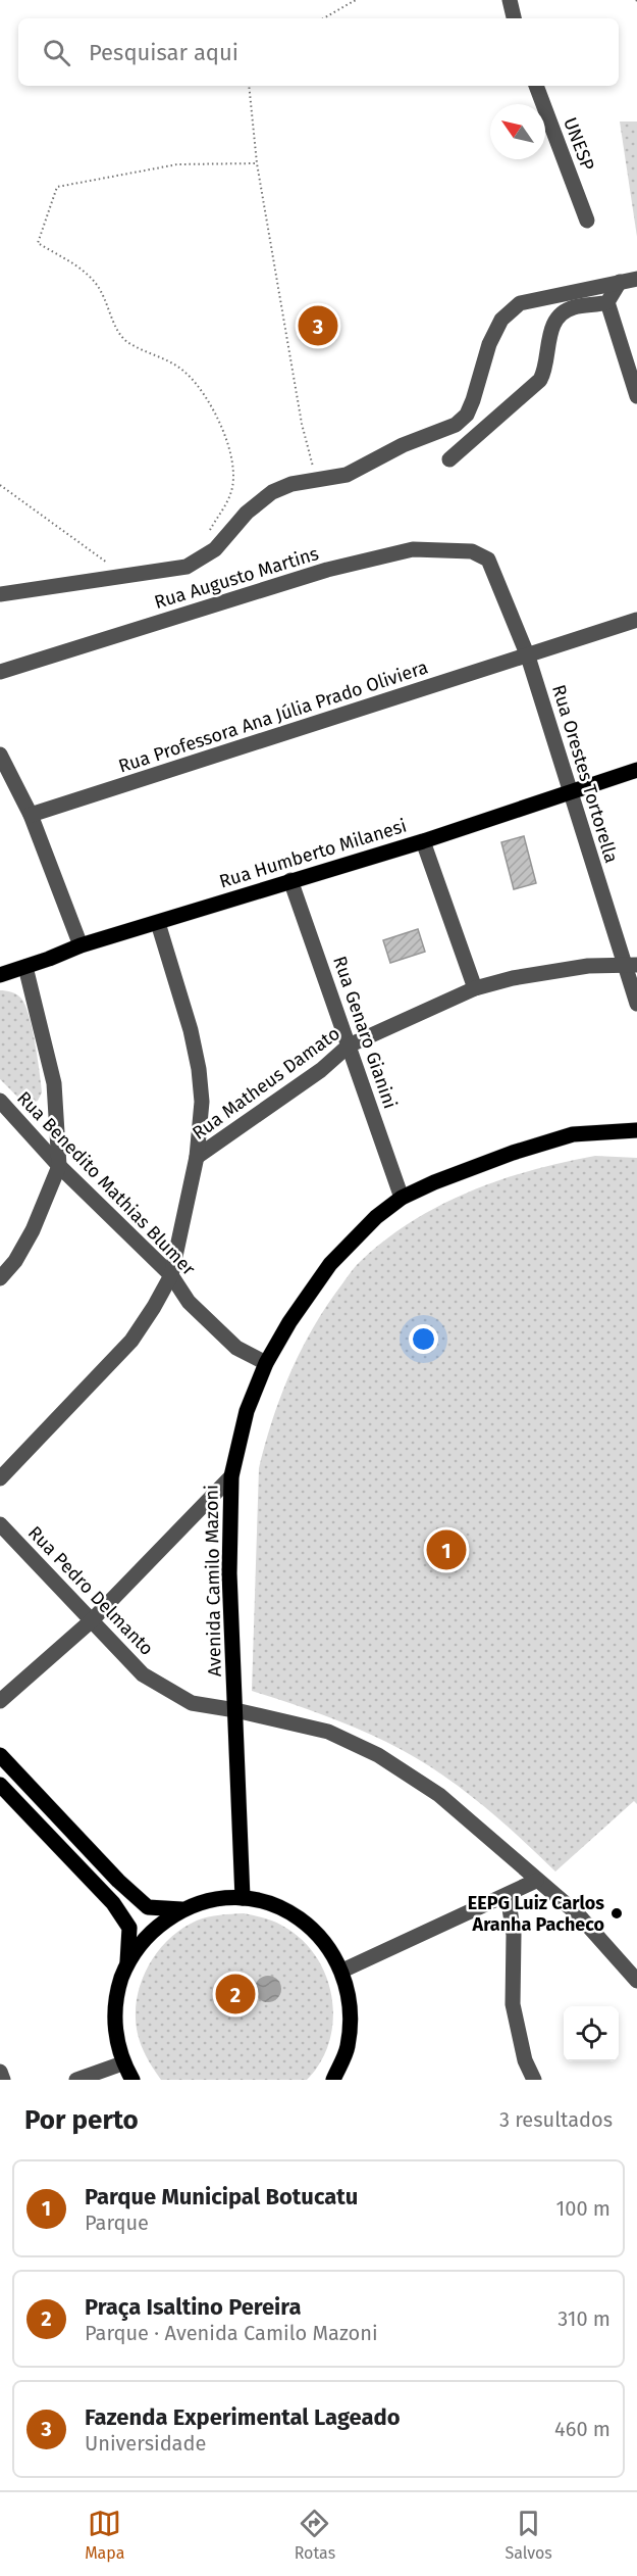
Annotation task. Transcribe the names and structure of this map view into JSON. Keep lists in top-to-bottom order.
{
  "streets": {
    "main road": ["Rua Humberto Milanesi", "Avenida Camilo Mazoni"],
    "street": [
      "UNESP",
      "Rua Augusto Martins",
      "Rua Professora Ana Júlia Prado Oliviera",
      "Rua Orestes Tortorella",
      "Rua Genaro Gianini",
      "Rua Matheus Damato",
      "Rua Benedito Mathias Blumer",
      "Rua Pedro Delmanto"
    ]
  },
  "crossings": [
    ["Rua Augusto Martins", "Rua Orestes Tortorella"],
    ["Rua Professora Ana Júlia Prado Oliviera", "Rua Orestes Tortorella"],
    ["Rua Orestes Tortorella", "Rua Humberto Milanesi"],
    ["Rua Orestes Tortorella", "Rua Matheus Damato"],
    ["Rua Humberto Milanesi", "Rua Genaro Gianini"],
    ["Rua Genaro Gianini", "Rua Matheus Damato"],
    ["Rua Genaro Gianini", "Avenida Camilo Mazoni"],
    ["Rua Benedito Mathias Blumer", "Avenida Camilo Mazoni"],
    ["Avenida Camilo Mazoni", "Rua Pedro Delmanto"]
  ],
  "places": ["EEPG Luiz Carlos Aranha Pacheco"],
  "north": "top left",
  "page": {
    "search": "Pesquisar aqui",
    "pins": ["3", "1", "2"],
    "heading": ["Por perto", "3 resultados"],
    "list": [
      {
        "mark": "1",
        "name": "Parque Municipal Botucatu",
        "note": "Parque",
        "value": "100 m"
      },
      {
        "mark": "2",
        "name": "Praça Isaltino Pereira",
        "note": "Parque · Avenida Camilo Mazoni",
        "value": "310 m"
      },
      {
        "mark": "3",
        "name": "Fazenda Experimental Lageado",
        "note": "Universidade",
        "value": "460 m"
      }
    ],
    "nav": ["Mapa", "Rotas", "Salvos"]
  }
}
